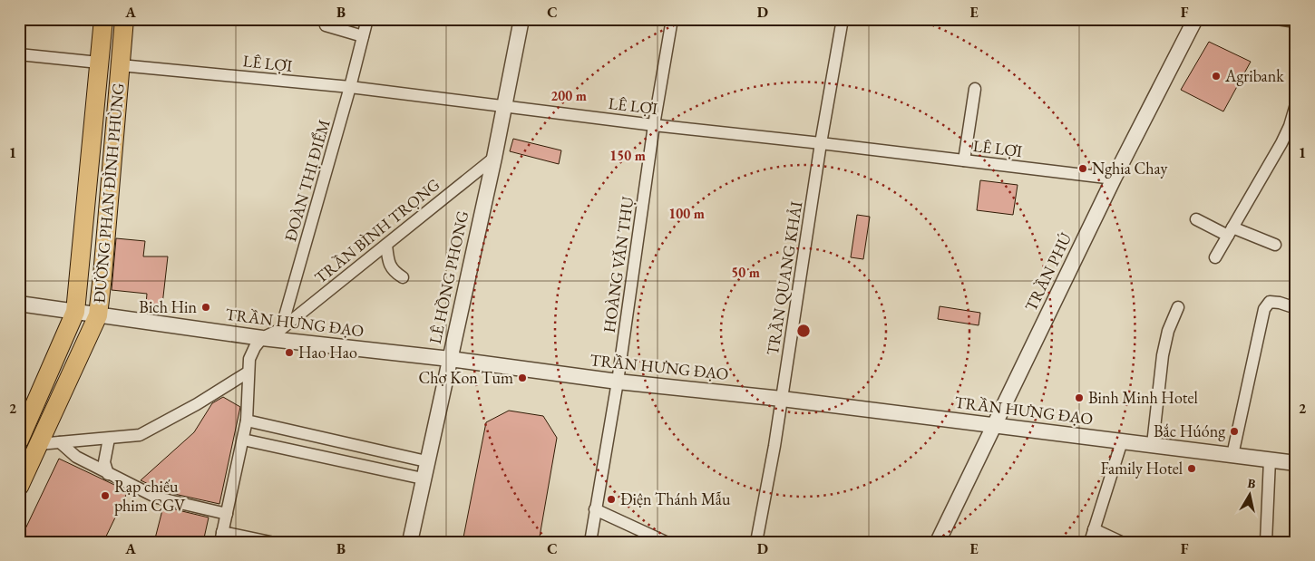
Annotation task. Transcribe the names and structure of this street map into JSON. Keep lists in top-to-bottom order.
{
  "streets": {
    "main road": ["ĐƯỜNG PHAN ĐÌNH PHÙNG"],
    "street": [
      "LÊ LỢI",
      "ĐOÀN THỊ ĐIỂM",
      "TRẦN BÌNH TRỌNG",
      "HOÀNG VĂN THỤ",
      "TRẦN PHÚ",
      "LÊ HỒNG PHONG",
      "TRẦN QUANG KHẢI",
      "TRẦN HƯNG ĐẠO"
    ]
  },
  "crossings": [
    ["LÊ LỢI", "ĐOÀN THỊ ĐIỂM"],
    ["LÊ LỢI", "ĐƯỜNG PHAN ĐÌNH PHÙNG"],
    ["LÊ LỢI", "HOÀNG VĂN THỤ"],
    ["LÊ LỢI", "TRẦN PHÚ"],
    ["LÊ LỢI", "LÊ HỒNG PHONG"],
    ["LÊ LỢI", "TRẦN QUANG KHẢI"],
    ["ĐOÀN THỊ ĐIỂM", "TRẦN BÌNH TRỌNG"],
    ["ĐƯỜNG PHAN ĐÌNH PHÙNG", "TRẦN HƯNG ĐẠO"],
    ["TRẦN BÌNH TRỌNG", "LÊ HỒNG PHONG"],
    ["HOÀNG VĂN THỤ", "TRẦN HƯNG ĐẠO"],
    ["TRẦN PHÚ", "TRẦN HƯNG ĐẠO"],
    ["LÊ HỒNG PHONG", "TRẦN HƯNG ĐẠO"],
    ["TRẦN QUANG KHẢI", "TRẦN HƯNG ĐẠO"]
  ],
  "places": [
    "Agribank",
    "Nghia Chay",
    "Bich Hin",
    "Hao Hao",
    "Chợ Kon Tum",
    "Binh Minh Hotel",
    "Bắc Húóng",
    "Family Hotel",
    "Rạp chiếu phim CGV",
    "Điện Thánh Mẫu"
  ],
  "north": "top",
  "grid": {
    "columns": [
      "A",
      "B",
      "C",
      "D",
      "E",
      "F"
    ],
    "rows": ["1", "2"]
  },
  "rings": [
    "200 m",
    "150 m",
    "100 m",
    "50 m"
  ]
}
